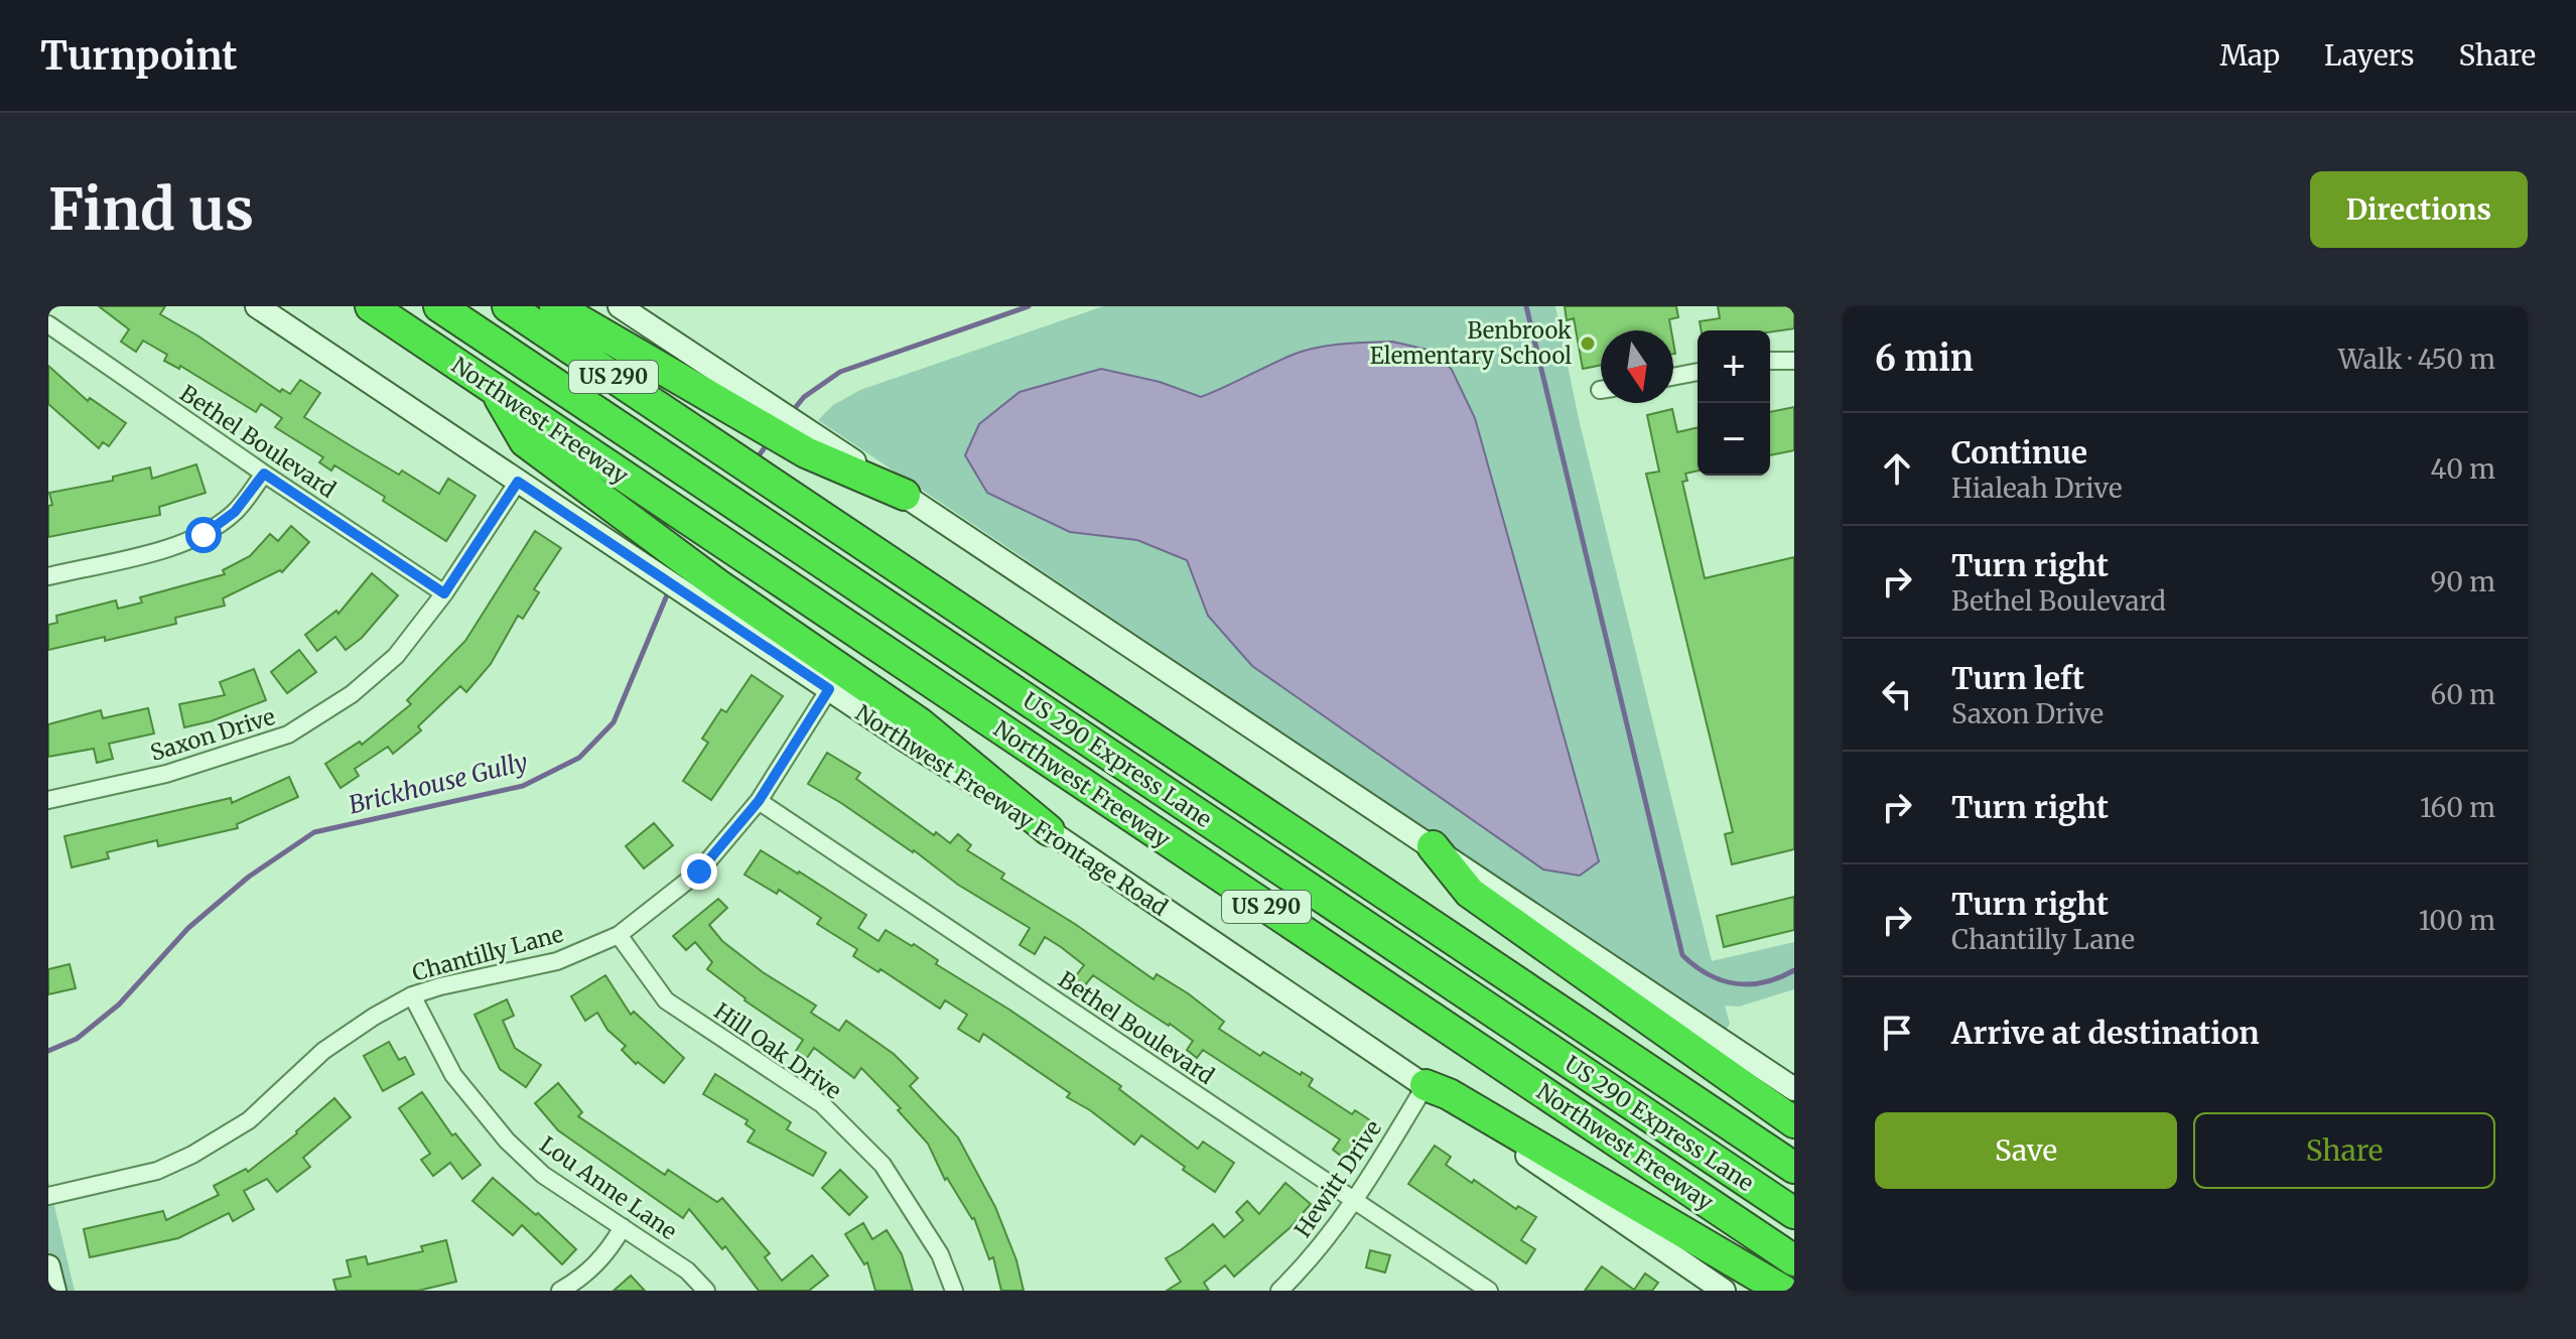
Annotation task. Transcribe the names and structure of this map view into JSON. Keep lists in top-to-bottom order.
{
  "streets": {
    "highway": ["US 290", "Northwest Freeway", "US 290 Express Lane"],
    "main road": ["Northwest Freeway Frontage Road"],
    "street": [
      "Bethel Boulevard",
      "Saxon Drive",
      "Chantilly Lane",
      "Hill Oak Drive",
      "Hewitt Drive",
      "Lou Anne Lane"
    ]
  },
  "crossings": [
    ["Bethel Boulevard", "Saxon Drive"],
    ["Bethel Boulevard", "Chantilly Lane"],
    ["Bethel Boulevard", "Hewitt Drive"],
    ["Northwest Freeway Frontage Road", "Chantilly Lane"],
    ["Northwest Freeway Frontage Road", "Hewitt Drive"],
    ["Chantilly Lane", "Hill Oak Drive"],
    ["Chantilly Lane", "Lou Anne Lane"]
  ],
  "water": ["Brickhouse Gully"],
  "places": ["Benbrook Elementary School"],
  "north": "bottom",
  "page": {
    "header": "Turnpoint",
    "nav": ["Map", "Layers", "Share"],
    "buttons": [
      "Directions",
      ["Save", "Share"]
    ],
    "title": "Find us",
    "heading": ["6 min", "Walk · 450 m"],
    "map_buttons": ["+", "−"],
    "list": [
      ["Continue", "Hialeah Drive", "40 m"],
      ["Turn right", "Bethel Boulevard", "90 m"],
      ["Turn left", "Saxon Drive", "60 m"],
      ["Turn right", "160 m"],
      ["Turn right", "Chantilly Lane", "100 m"],
      "Arrive at destination"
    ]
  }
}
